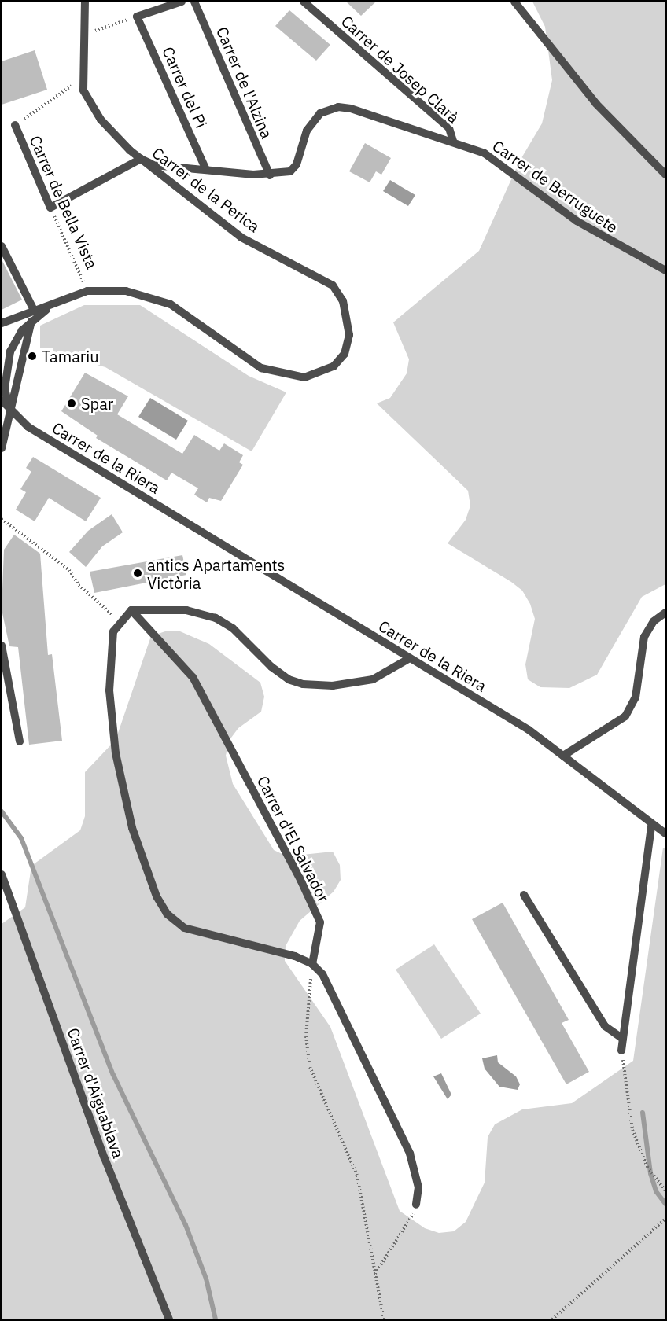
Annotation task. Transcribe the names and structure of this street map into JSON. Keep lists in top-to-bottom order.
{
  "streets": {
    "street": [
      "Carrer de Josep Clarà",
      "Carrer de l'Alzina",
      "Carrer del Pi",
      "Carrer de Berruguete",
      "Carrer de la Perica",
      "Carrer de Bella Vista",
      "Carrer de la Riera",
      "Carrer d'El Salvador",
      "Carrer d'Aiguablava"
    ]
  },
  "crossings": [
    ["Carrer de Josep Clarà", "Carrer de Berruguete"],
    ["Carrer de l'Alzina", "Carrer de Berruguete"],
    ["Carrer de la Perica", "Carrer de Bella Vista"]
  ],
  "places": ["Tamariu", "Spar", "antics Apartaments Victòria"]
}
